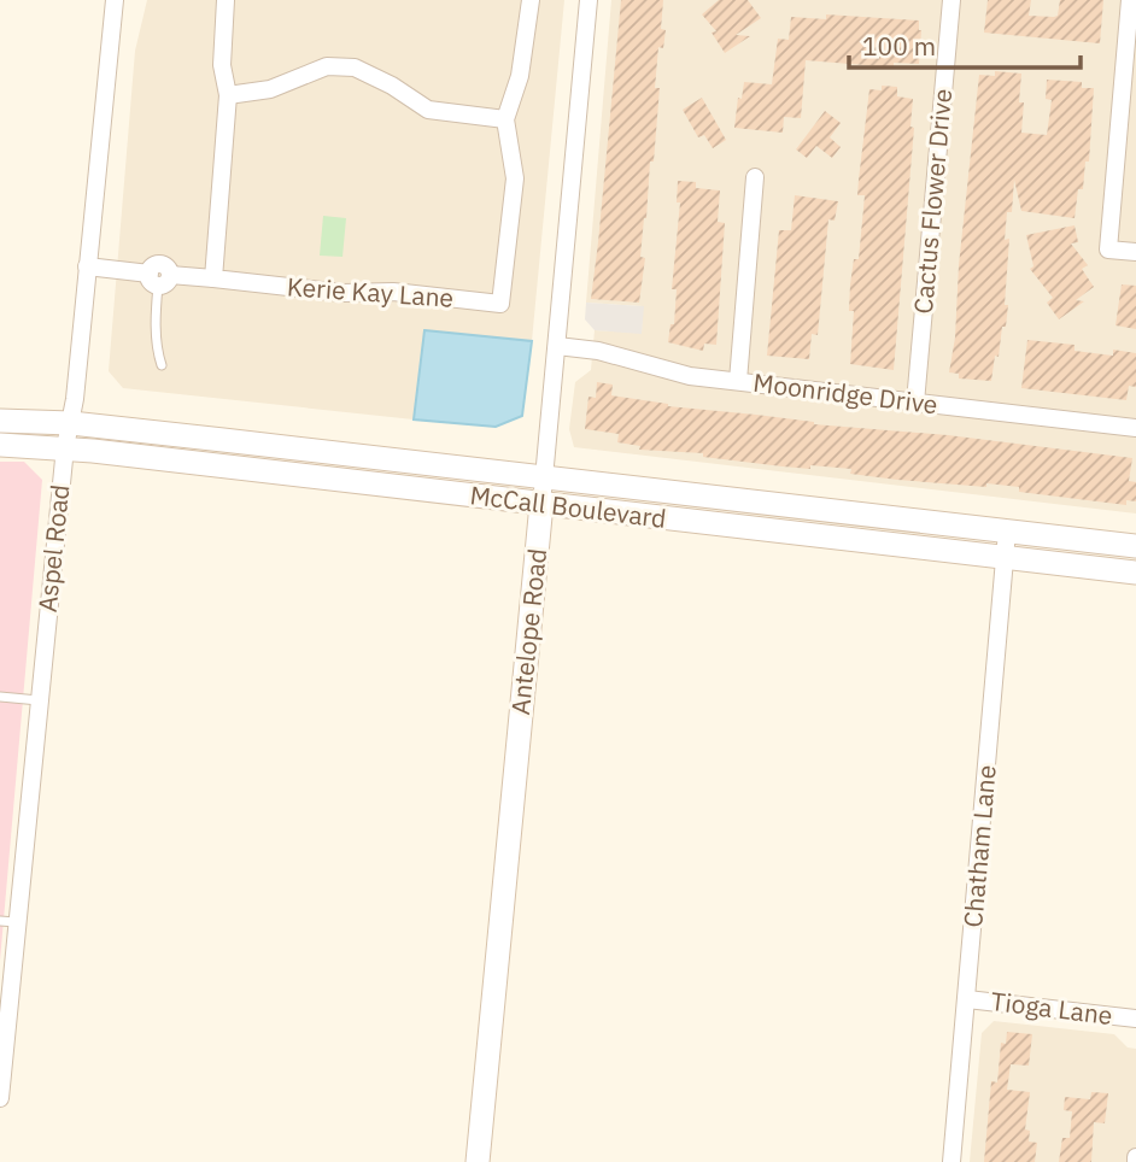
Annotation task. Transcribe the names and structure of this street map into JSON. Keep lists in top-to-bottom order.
{
  "streets": {
    "main road": ["McCall Boulevard", "Antelope Road"],
    "street": [
      "Cactus Flower Drive",
      "Kerie Kay Lane",
      "Moonridge Drive",
      "Aspel Road",
      "Chatham Lane",
      "Tioga Lane"
    ]
  },
  "crossings": [
    ["Cactus Flower Drive", "Moonridge Drive"],
    ["Moonridge Drive", "Antelope Road"],
    ["McCall Boulevard", "Aspel Road"],
    ["McCall Boulevard", "Antelope Road"],
    ["McCall Boulevard", "Chatham Lane"],
    ["Chatham Lane", "Tioga Lane"]
  ],
  "scale_bar": "100 m"
}
